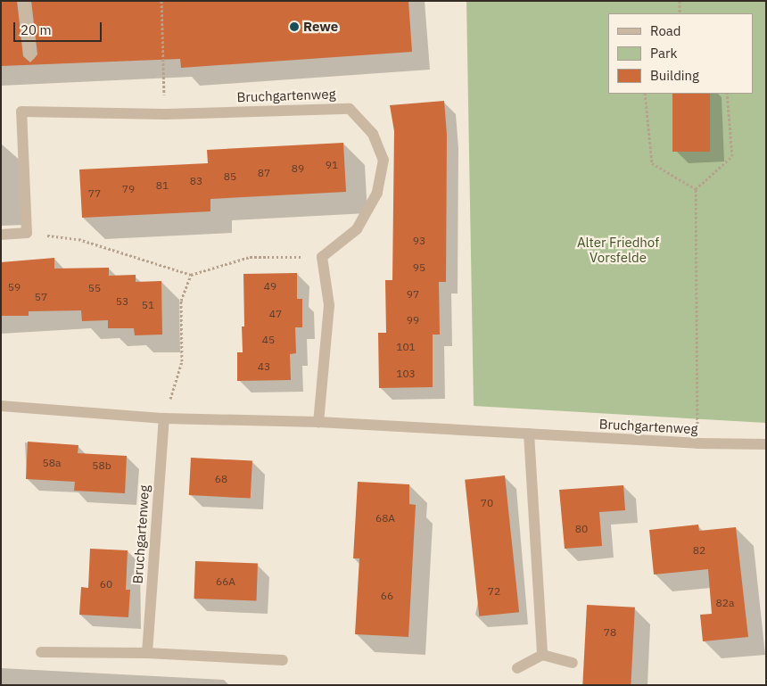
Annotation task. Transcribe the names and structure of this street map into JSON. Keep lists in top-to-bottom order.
{
  "streets": {
    "street": ["Bruchgartenweg"]
  },
  "parks": ["Alter Friedhof Vorsfelde"],
  "places": ["Rewe"],
  "house_numbers": [
    "91",
    "89",
    "87",
    "85",
    "83",
    "81",
    "79",
    "77",
    "93",
    "95",
    "49",
    "59",
    "55",
    "97",
    "57",
    "53",
    "51",
    "47",
    "99",
    "45",
    "101",
    "43",
    "103",
    "58a",
    "58b",
    "68",
    "70",
    "68A",
    "80",
    "82",
    "66A",
    "60",
    "72",
    "66",
    "82a",
    "78"
  ],
  "legend": ["Road", "Park", "Building"],
  "scale_bar": "20 m"
}
